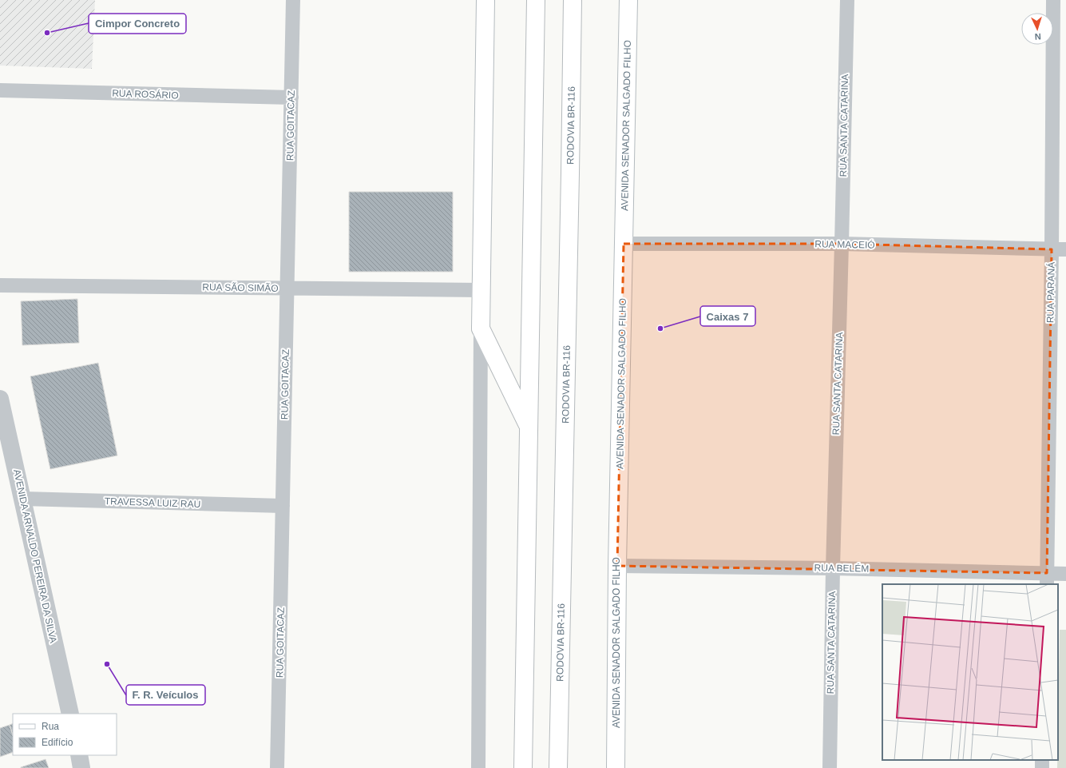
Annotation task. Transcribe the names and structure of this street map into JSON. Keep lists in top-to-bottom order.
{
  "streets": {
    "main road": ["RODOVIA BR-116", "AVENIDA SENADOR SALGADO FILHO"],
    "street": [
      "RUA ROSÁRIO",
      "RUA GOITACAZ",
      "RUA SANTA CATARINA",
      "RUA MACEIÓ",
      "RUA SÃO SIMÃO",
      "RUA PARANÁ",
      "TRAVESSA LUIZ RAU",
      "AVENIDA ARNALDO PEREIRA DA SILVA",
      "RUA BELÉM"
    ]
  },
  "crossings": [
    ["RUA ROSÁRIO", "RUA GOITACAZ"],
    ["RUA GOITACAZ", "RUA SÃO SIMÃO"],
    ["RUA GOITACAZ", "TRAVESSA LUIZ RAU"],
    ["AVENIDA SENADOR SALGADO FILHO", "RUA MACEIÓ"],
    ["AVENIDA SENADOR SALGADO FILHO", "RUA BELÉM"],
    ["RUA SANTA CATARINA", "RUA MACEIÓ"],
    ["RUA SANTA CATARINA", "RUA BELÉM"],
    ["RUA MACEIÓ", "RUA PARANÁ"],
    ["RUA PARANÁ", "RUA BELÉM"],
    ["TRAVESSA LUIZ RAU", "AVENIDA ARNALDO PEREIRA DA SILVA"]
  ],
  "places": ["Cimpor Concreto", "Caixas 7", "F. R. Veículos"],
  "legend": ["Rua", "Edifício"],
  "north": "bottom"
}
